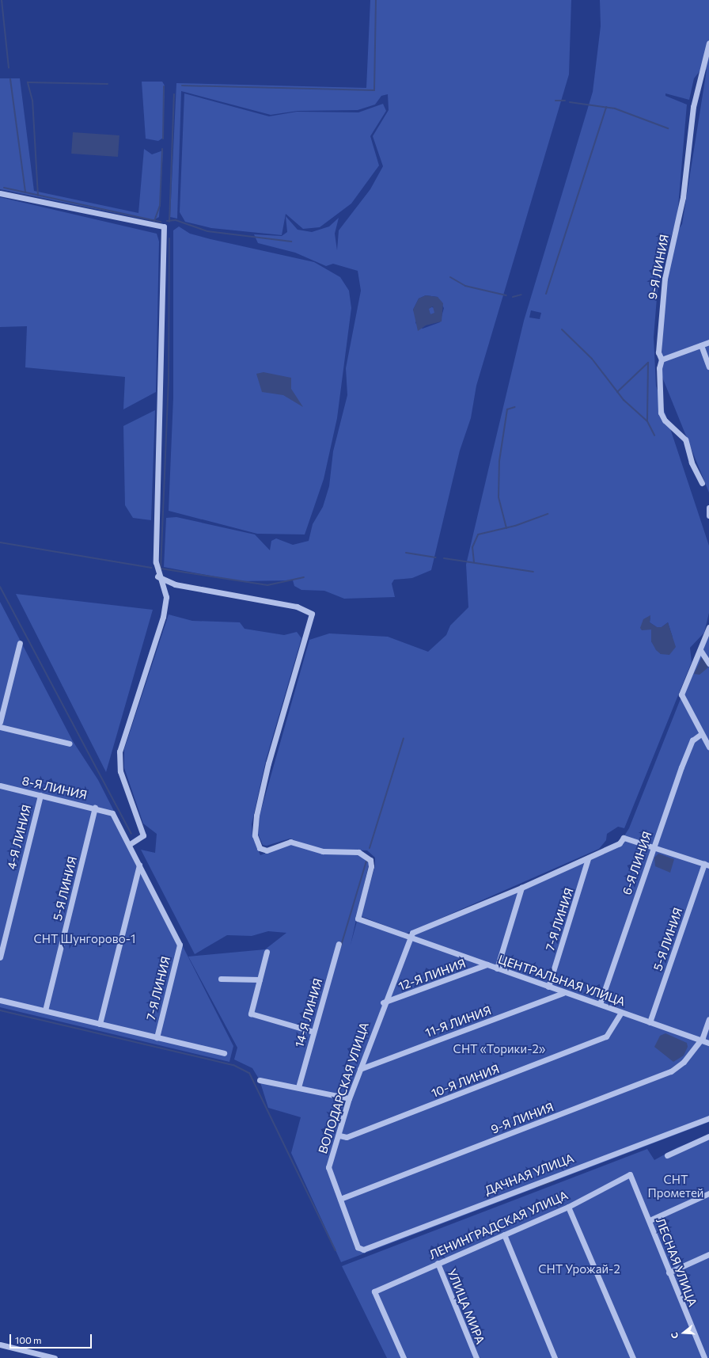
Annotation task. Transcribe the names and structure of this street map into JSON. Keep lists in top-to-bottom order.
{
  "streets": {
    "street": [
      "9-Я ЛИНИЯ",
      "8-Я ЛИНИЯ",
      "4-Я ЛИНИЯ",
      "6-Я ЛИНИЯ",
      "5-Я ЛИНИЯ",
      "7-Я ЛИНИЯ",
      "12-Я ЛИНИЯ",
      "ЦЕНТРАЛЬНАЯ УЛИЦА",
      "14-Я ЛИНИЯ",
      "11-Я ЛИНИЯ",
      "10-Я ЛИНИЯ",
      "ВОЛОДАРСКАЯ УЛИЦА",
      "ДАЧНАЯ УЛИЦА",
      "ЛЕНИНГРАДСКАЯ УЛИЦА",
      "ЛЕСНАЯ УЛИЦА",
      "УЛИЦА МИРА"
    ]
  },
  "crossings": [
    ["9-Я ЛИНИЯ", "ЦЕНТРАЛЬНАЯ УЛИЦА"],
    ["9-Я ЛИНИЯ", "ВОЛОДАРСКАЯ УЛИЦА"],
    ["8-Я ЛИНИЯ", "4-Я ЛИНИЯ"],
    ["8-Я ЛИНИЯ", "5-Я ЛИНИЯ"],
    ["6-Я ЛИНИЯ", "ЦЕНТРАЛЬНАЯ УЛИЦА"],
    ["5-Я ЛИНИЯ", "ЦЕНТРАЛЬНАЯ УЛИЦА"],
    ["7-Я ЛИНИЯ", "ЦЕНТРАЛЬНАЯ УЛИЦА"],
    ["12-Я ЛИНИЯ", "ЦЕНТРАЛЬНАЯ УЛИЦА"],
    ["12-Я ЛИНИЯ", "ВОЛОДАРСКАЯ УЛИЦА"],
    ["ЦЕНТРАЛЬНАЯ УЛИЦА", "11-Я ЛИНИЯ"],
    ["ЦЕНТРАЛЬНАЯ УЛИЦА", "10-Я ЛИНИЯ"],
    ["ЦЕНТРАЛЬНАЯ УЛИЦА", "ВОЛОДАРСКАЯ УЛИЦА"],
    ["11-Я ЛИНИЯ", "ВОЛОДАРСКАЯ УЛИЦА"],
    ["10-Я ЛИНИЯ", "ВОЛОДАРСКАЯ УЛИЦА"],
    ["ВОЛОДАРСКАЯ УЛИЦА", "ДАЧНАЯ УЛИЦА"],
    ["ЛЕНИНГРАДСКАЯ УЛИЦА", "ЛЕСНАЯ УЛИЦА"],
    ["ЛЕНИНГРАДСКАЯ УЛИЦА", "УЛИЦА МИРА"]
  ],
  "parks": [
    "СНТ Шунгорово-1",
    "СНТ «Торики-2»",
    "СНТ Прометей",
    "СНТ Урожай-2"
  ],
  "scale_bar": "100 m",
  "north": "left"
}
